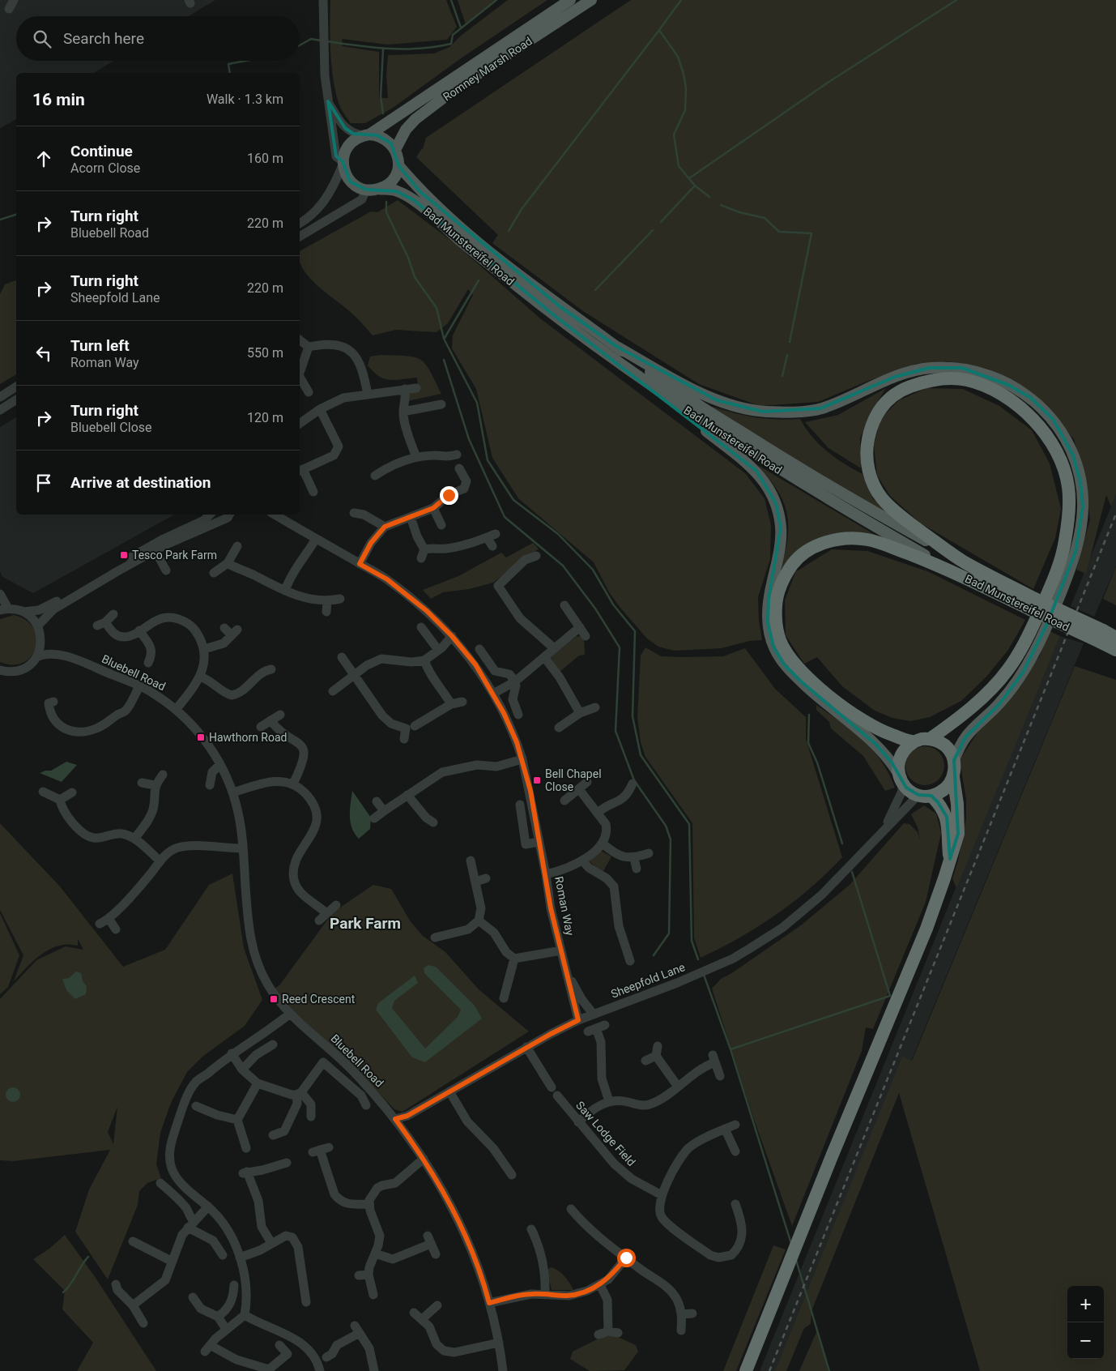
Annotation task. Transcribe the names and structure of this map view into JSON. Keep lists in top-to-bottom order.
{
  "streets": {
    "highway": ["Bad Munstereifel Road"],
    "main road": ["Romney Marsh Road"],
    "street": [
      "Bluebell Road",
      "Roman Way",
      "Sheepfold Lane",
      "Saw Lodge Field"
    ]
  },
  "crossings": [
    ["Romney Marsh Road", "Bad Munstereifel Road"],
    ["Bluebell Road", "Sheepfold Lane"],
    ["Roman Way", "Sheepfold Lane"],
    ["Sheepfold Lane", "Saw Lodge Field"]
  ],
  "districts": ["Park Farm"],
  "places": {
    "transit": [
      "Tesco Park Farm",
      "Hawthorn Road",
      "Bell Chapel Close",
      "Reed Crescent"
    ]
  },
  "page": {
    "search": "Search here",
    "heading": ["16 min", "Walk · 1.3 km"],
    "list": [
      ["Continue", "Acorn Close", "160 m"],
      ["Turn right", "Bluebell Road", "220 m"],
      ["Turn right", "Sheepfold Lane", "220 m"],
      ["Turn left", "Roman Way", "550 m"],
      ["Turn right", "Bluebell Close", "120 m"],
      "Arrive at destination"
    ],
    "map_buttons": ["+", "−"]
  }
}
